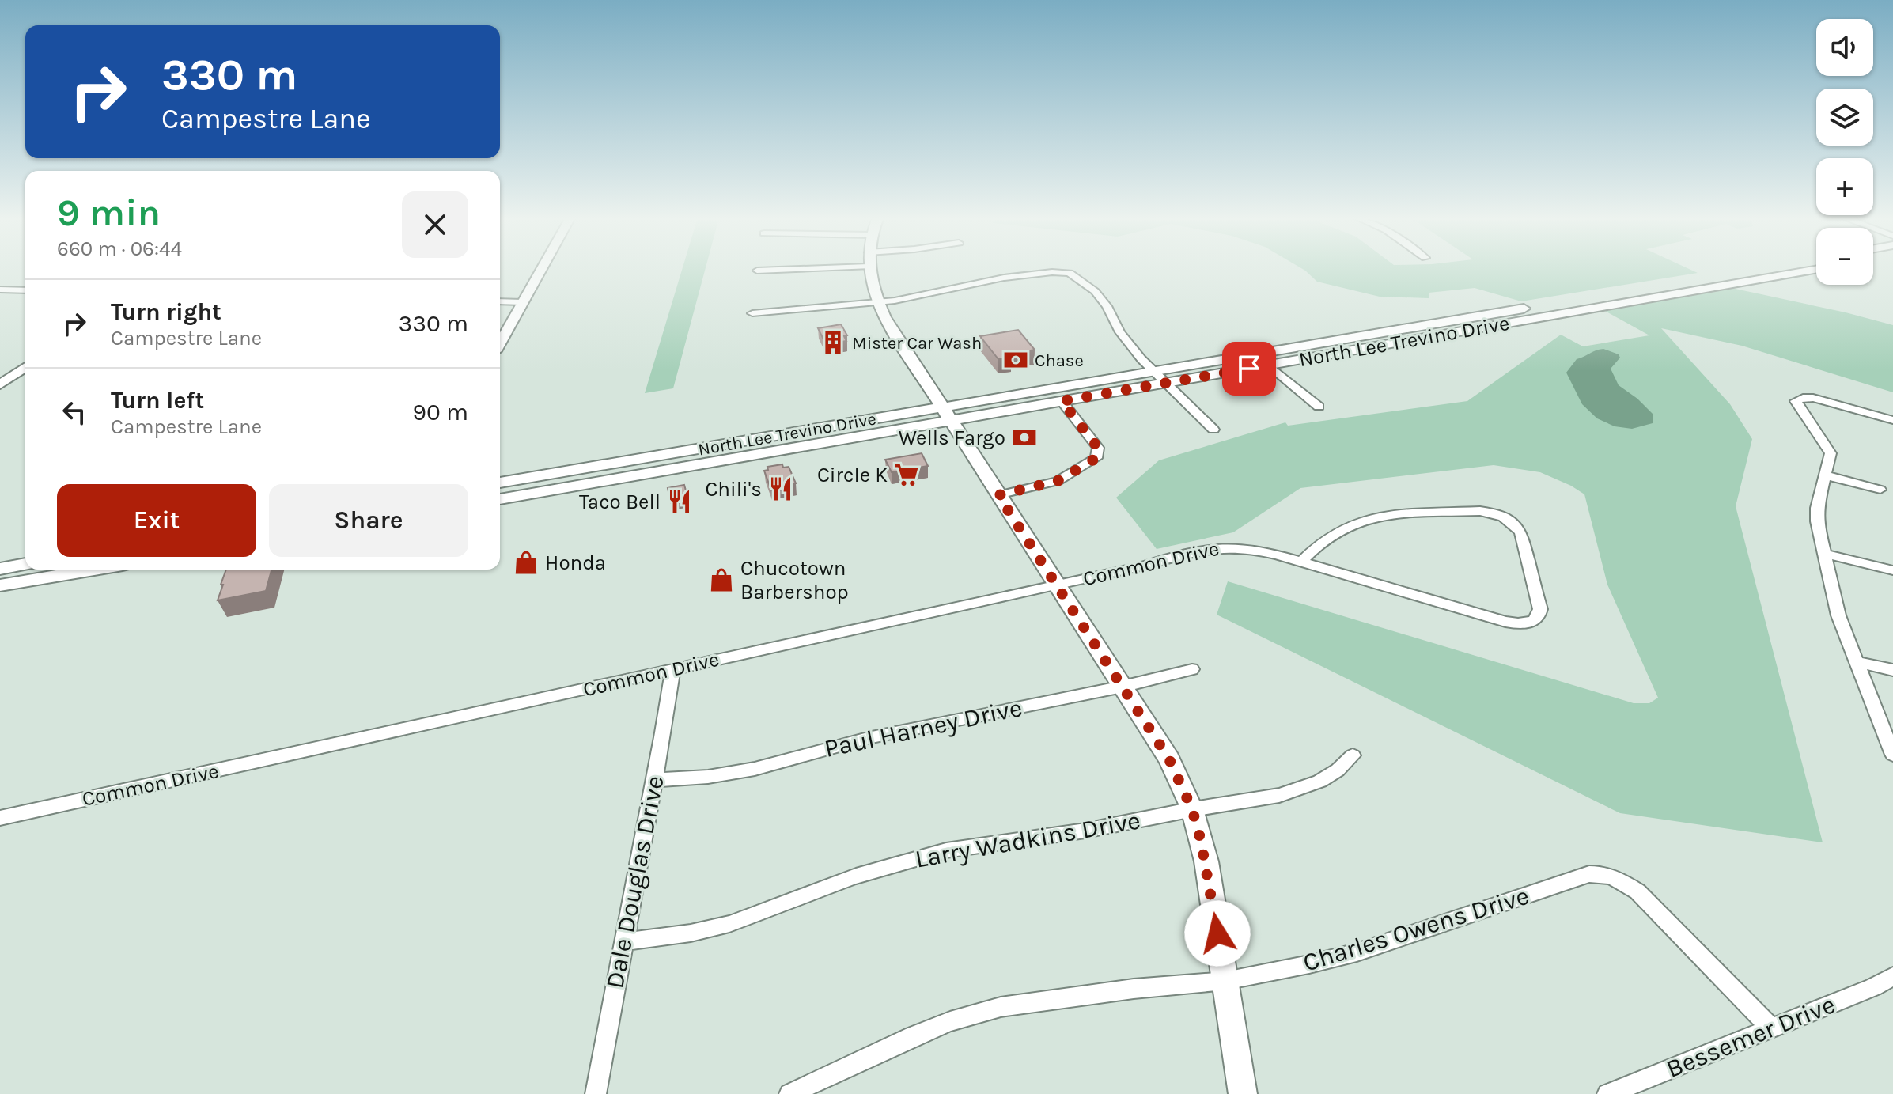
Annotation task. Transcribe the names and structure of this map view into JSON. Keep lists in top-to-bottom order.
{
  "streets": {
    "main road": ["North Lee Trevino Drive"],
    "street": [
      "Common Drive",
      "Paul Harney Drive",
      "Larry Wadkins Drive",
      "Dale Douglas Drive",
      "Charles Owens Drive",
      "Bessemer Drive"
    ]
  },
  "crossings": [
    ["Common Drive", "Dale Douglas Drive"],
    ["Paul Harney Drive", "Dale Douglas Drive"],
    ["Larry Wadkins Drive", "Dale Douglas Drive"],
    ["Charles Owens Drive", "Bessemer Drive"]
  ],
  "places": {
    "building": ["Mister Car Wash"],
    "bank": ["Chase", "Wells Fargo"],
    "supermarket": ["Circle K"],
    "restaurant": ["Chili's", "Taco Bell"],
    "shop": ["Honda", "Chucotown Barbershop"]
  },
  "page": {
    "map_buttons": ["+", "−"],
    "turn": ["330 m", "Campestre Lane"],
    "heading": ["9 min", "660 m · 06:44"],
    "list": [
      {
        "name": "Turn right",
        "note": "Campestre Lane",
        "value": "330 m"
      },
      {
        "name": "Turn left",
        "note": "Campestre Lane",
        "value": "90 m"
      }
    ],
    "buttons": ["Exit", "Share"]
  }
}
